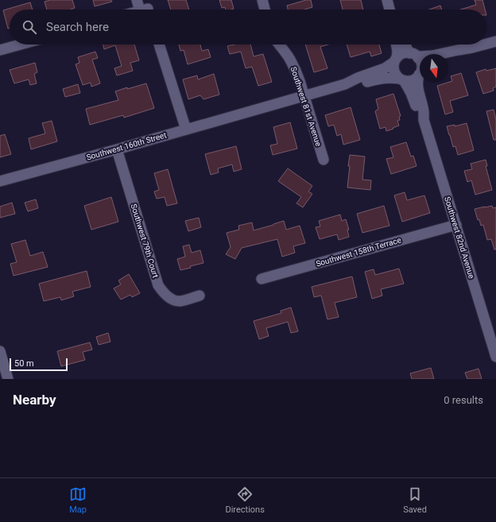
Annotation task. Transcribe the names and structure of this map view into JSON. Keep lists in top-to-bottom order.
{
  "streets": {
    "street": [
      "Southwest 81st Avenue",
      "Southwest 160th Street",
      "Southwest 82nd Avenue",
      "Southwest 79th Court",
      "Southwest 158th Terrace"
    ]
  },
  "crossings": [
    ["Southwest 81st Avenue", "Southwest 160th Street"],
    ["Southwest 160th Street", "Southwest 82nd Avenue"],
    ["Southwest 160th Street", "Southwest 79th Court"],
    ["Southwest 82nd Avenue", "Southwest 158th Terrace"]
  ],
  "scale_bar": "50 m",
  "north": "bottom",
  "page": {
    "search": "Search here",
    "scale": "50 m",
    "heading": ["Nearby", "0 results"],
    "nav": ["Map", "Directions", "Saved"]
  }
}
